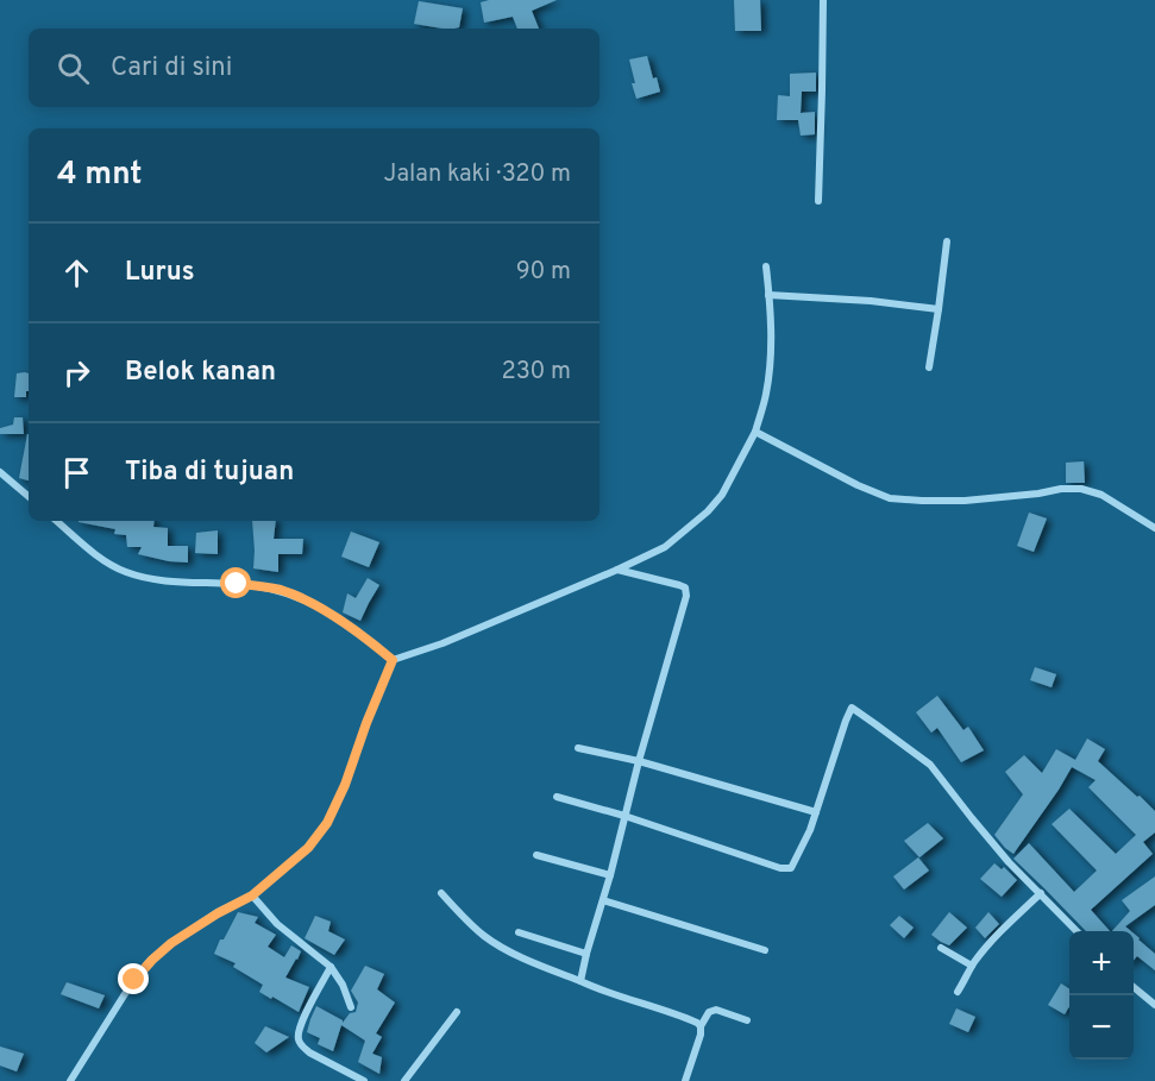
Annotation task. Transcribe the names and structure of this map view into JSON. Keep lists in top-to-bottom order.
{
  "page": {
    "search": "Cari di sini",
    "heading": ["4 mnt", "Jalan kaki · 320 m"],
    "list": [
      ["Lurus", "90 m"],
      ["Belok kanan", "230 m"],
      "Tiba di tujuan"
    ],
    "map_buttons": ["+", "−"]
  }
}
